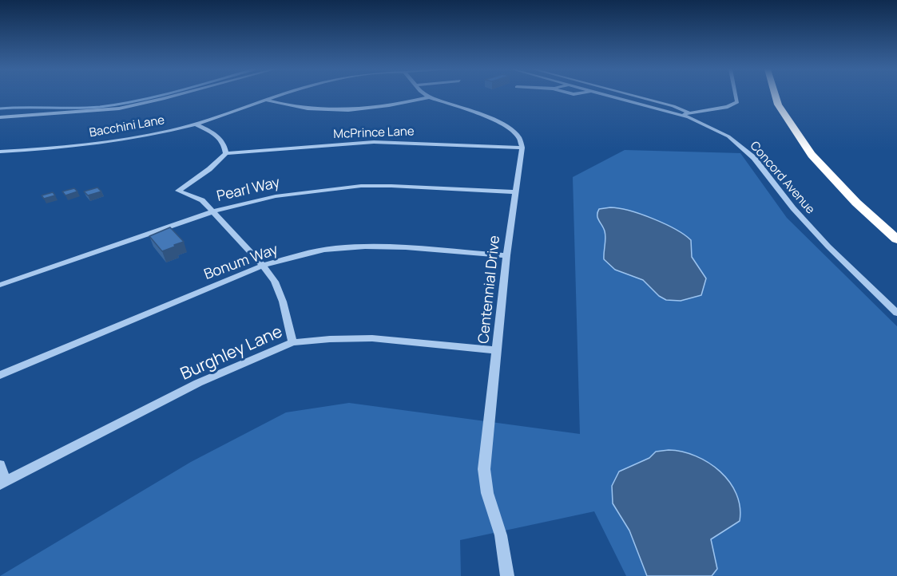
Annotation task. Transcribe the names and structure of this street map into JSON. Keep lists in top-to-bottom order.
{
  "streets": {
    "street": [
      "Bacchini Lane",
      "McPrince Lane",
      "Concord Avenue",
      "Pearl Way",
      "Bonum Way",
      "Centennial Drive",
      "Burghley Lane"
    ]
  },
  "crossings": [
    ["McPrince Lane", "Centennial Drive"],
    ["Pearl Way", "Centennial Drive"],
    ["Bonum Way", "Centennial Drive"],
    ["Centennial Drive", "Burghley Lane"]
  ]
}
